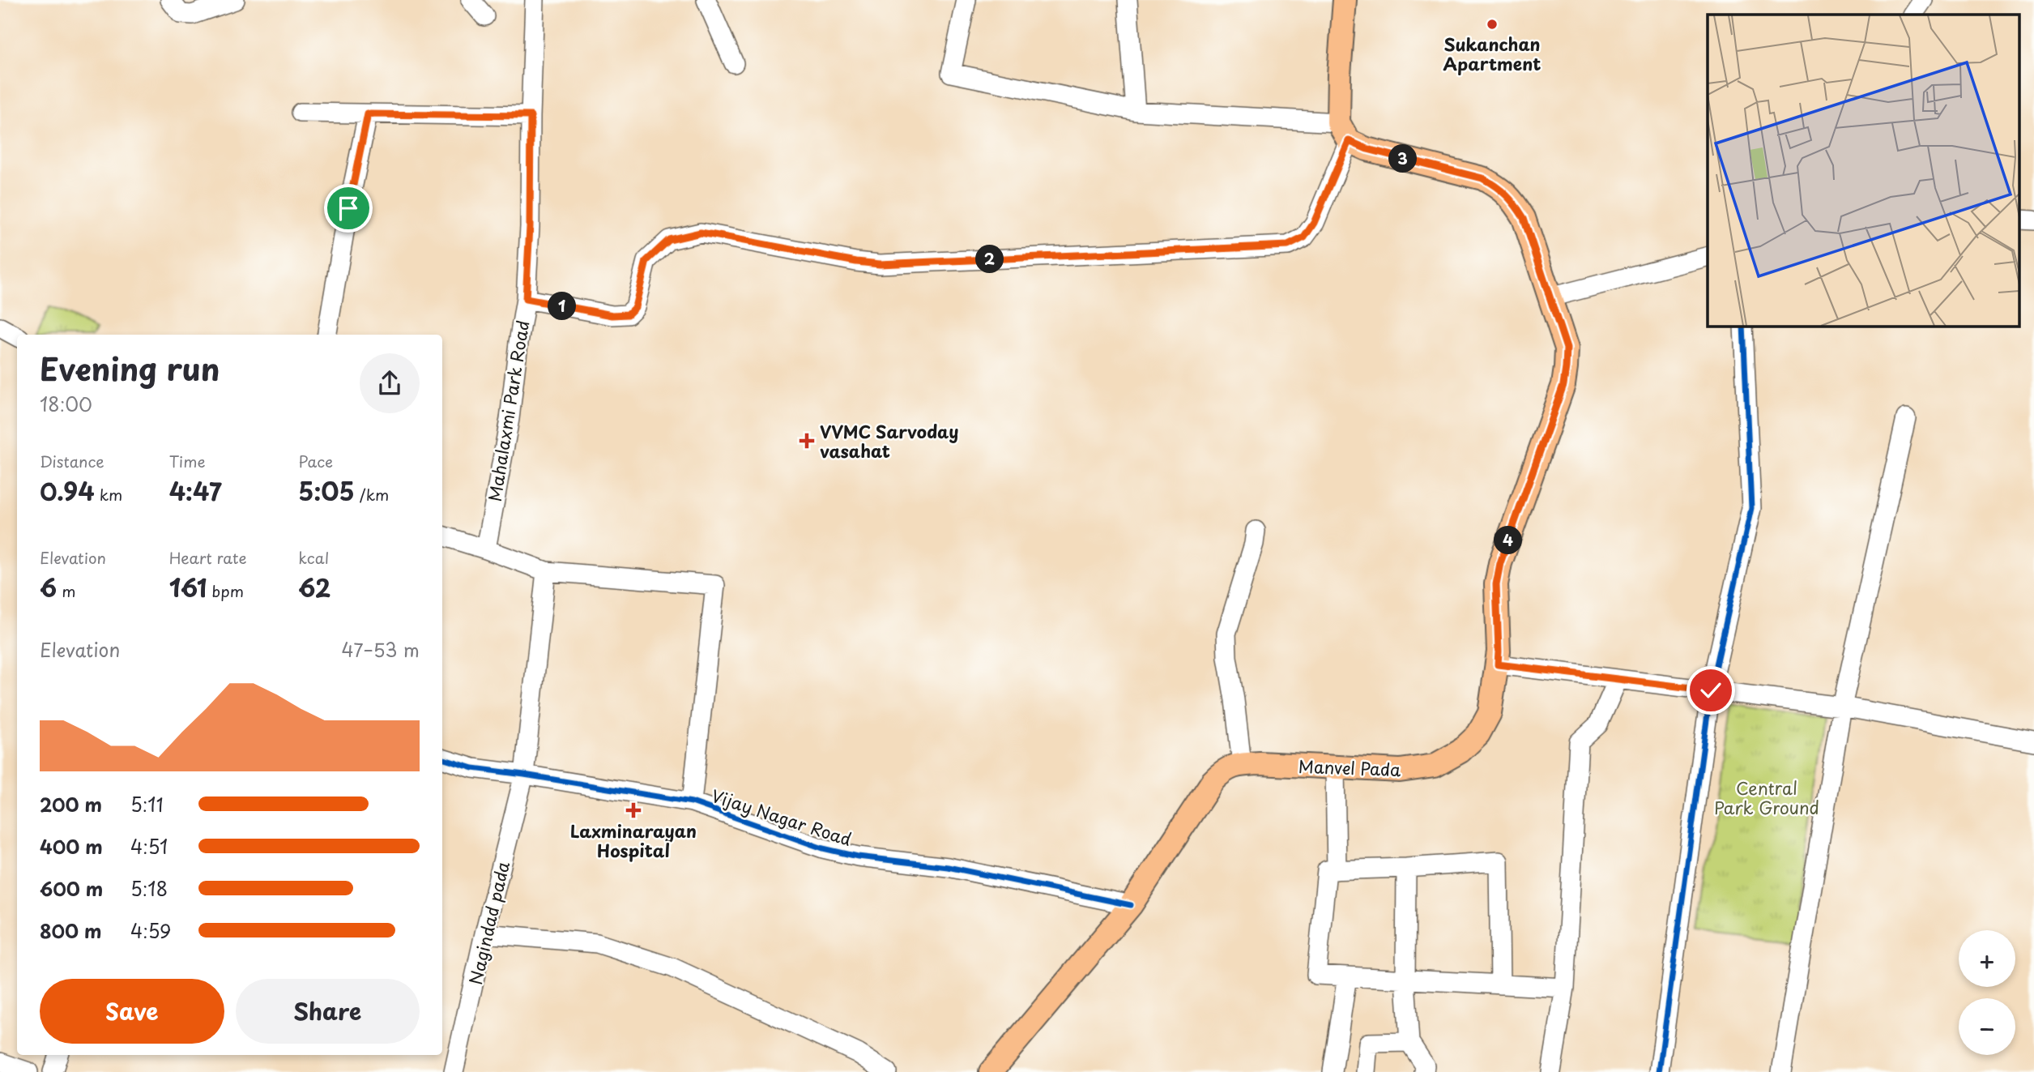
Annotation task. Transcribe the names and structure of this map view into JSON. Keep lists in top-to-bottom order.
{
  "streets": {
    "main road": ["Manvel Pada"],
    "street": ["Mahalaxmi Park Road", "Vijay Nagar Road", "Nagindad pada"]
  },
  "crossings": [
    ["Manvel Pada", "Vijay Nagar Road"],
    ["Vijay Nagar Road", "Nagindad pada"]
  ],
  "parks": ["Central Park Ground"],
  "places": {
    "other": ["Sukanchan Apartment"],
    "health": ["VVMC Sarvoday vasahat", "Laxminarayan Hospital"]
  },
  "page": {
    "pins": [
      "3",
      "2",
      "1",
      "4"
    ],
    "heading": ["Evening run", "18:00"],
    "stats": [
      ["Distance", "0.94 km"],
      ["Time", "4:47"],
      ["Pace", "5:05 /km"],
      ["Elevation", "6 m"],
      ["Heart rate", "161 bpm"],
      ["kcal", "62"]
    ],
    "chart": ["Elevation", "47–53 m"],
    "list": [
      {
        "name": "200 m",
        "note": "5:11"
      },
      {
        "name": "400 m",
        "note": "4:51"
      },
      {
        "name": "600 m",
        "note": "5:18"
      },
      {
        "name": "800 m",
        "note": "4:59"
      }
    ],
    "map_buttons": ["+", "−"],
    "buttons": ["Save", "Share"]
  }
}
